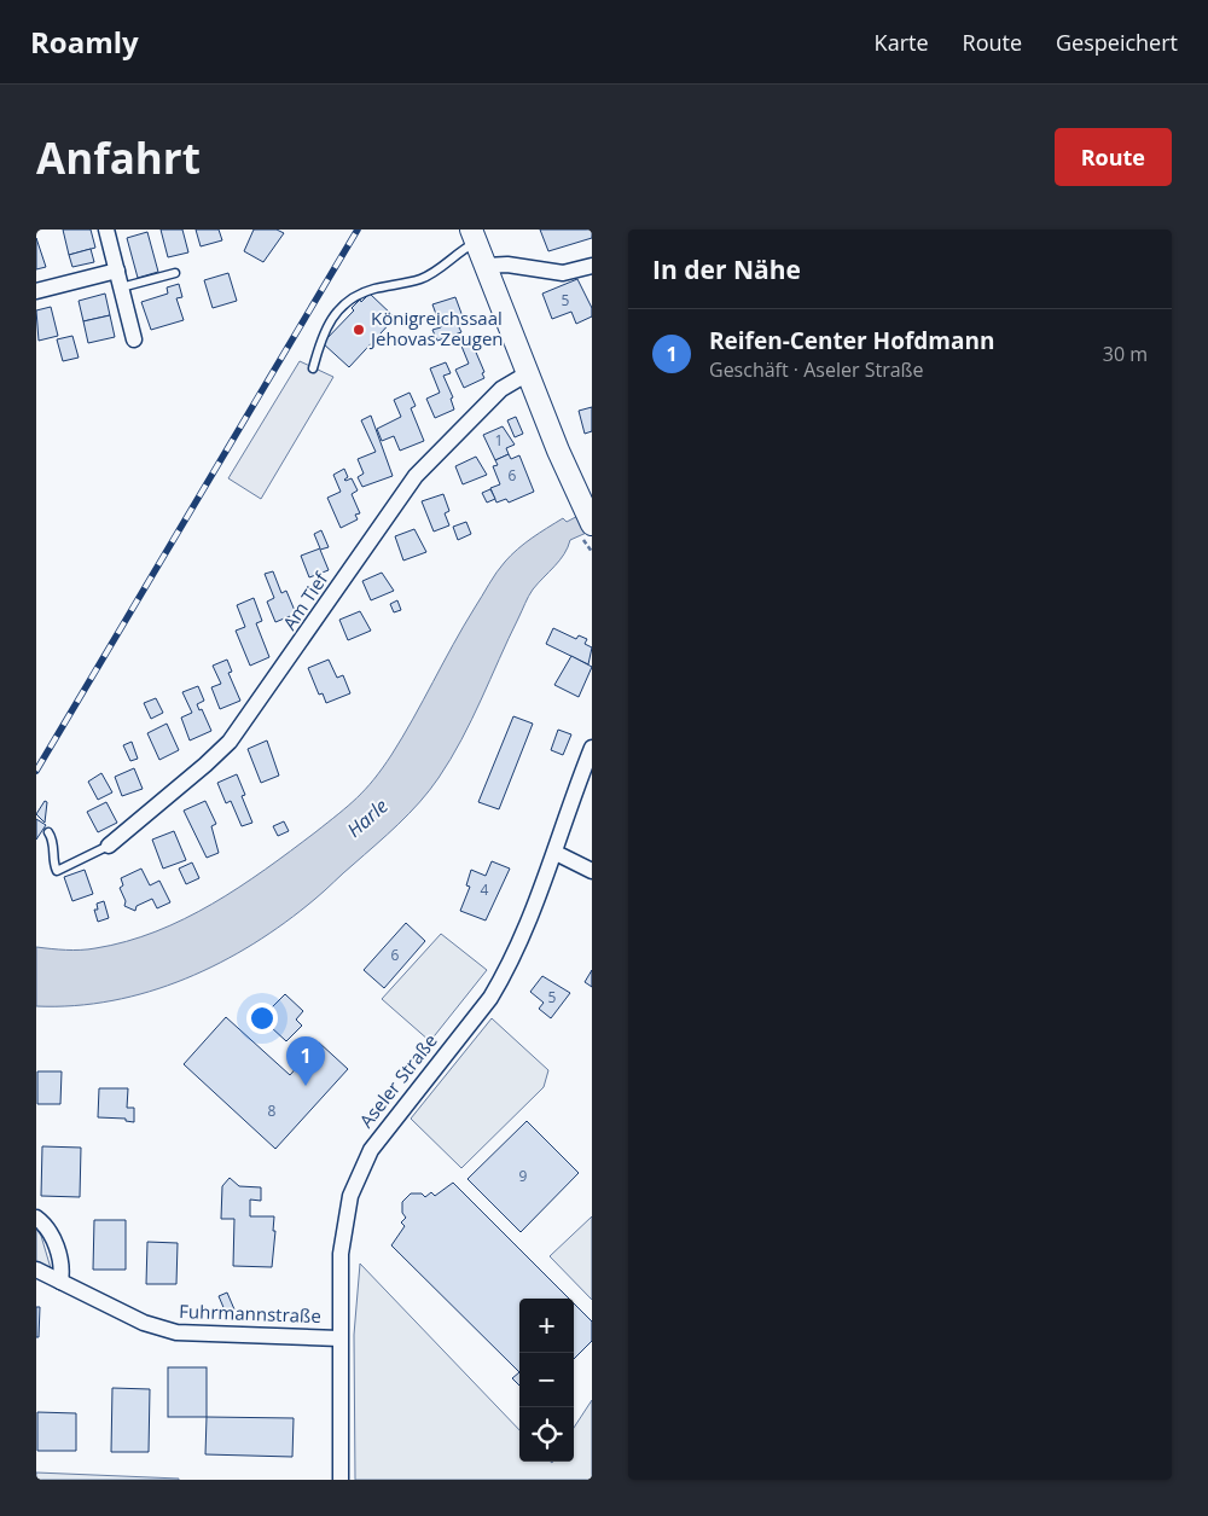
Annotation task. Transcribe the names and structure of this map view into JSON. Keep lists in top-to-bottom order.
{
  "streets": {
    "street": ["Am Tief", "Aseler Straße", "Fuhrmannstraße"]
  },
  "crossings": [
    ["Aseler Straße", "Fuhrmannstraße"]
  ],
  "water": ["Harle"],
  "places": ["Königreichssaal Jehovas Zeugen"],
  "house_numbers": [
    "5",
    "1",
    "6",
    "4",
    "6",
    "5",
    "8",
    "9"
  ],
  "page": {
    "header": "Roamly",
    "nav": ["Karte", "Route", "Gespeichert"],
    "buttons": "Route",
    "title": "Anfahrt",
    "heading": "In der Nähe",
    "list": [
      {
        "mark": "1",
        "name": "Reifen-Center Hofdmann",
        "note": "Geschäft · Aseler Straße",
        "value": "30 m"
      }
    ],
    "pins": "1",
    "map_buttons": ["+", "−"]
  }
}
